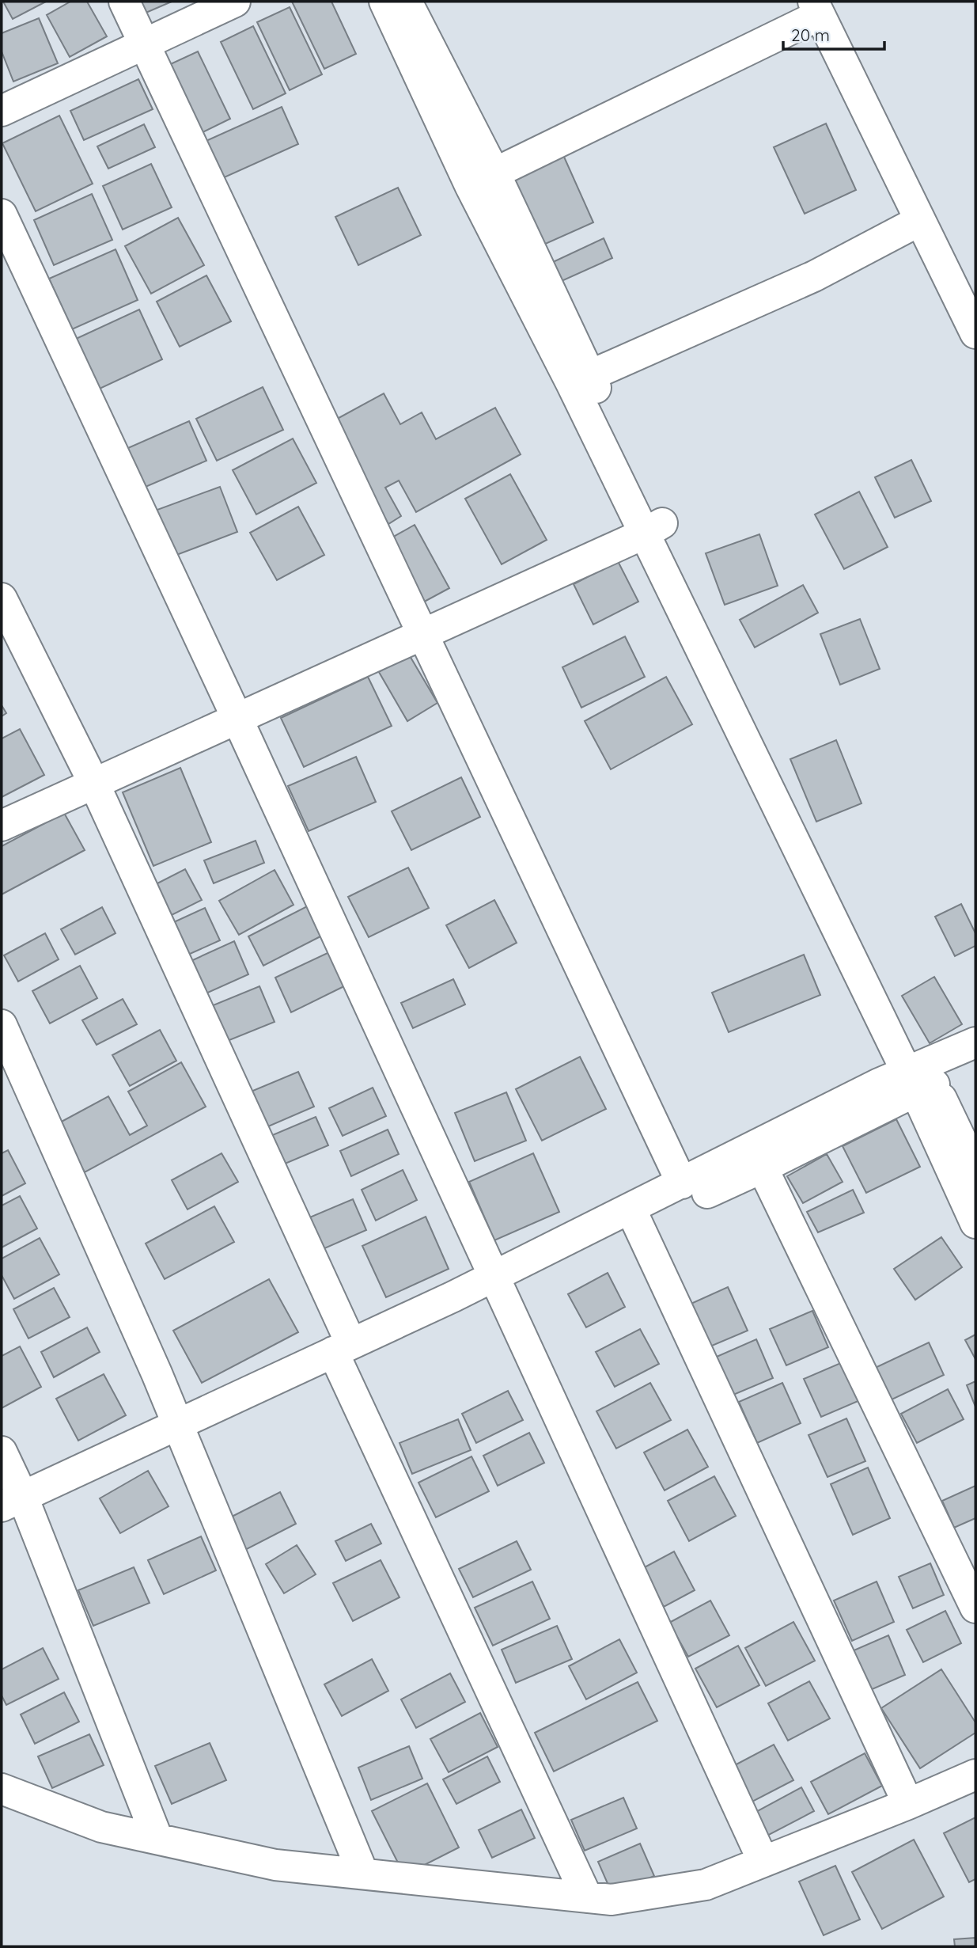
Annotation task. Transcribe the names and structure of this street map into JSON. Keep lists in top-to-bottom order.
{
  "scale_bar": "20 m"
}
